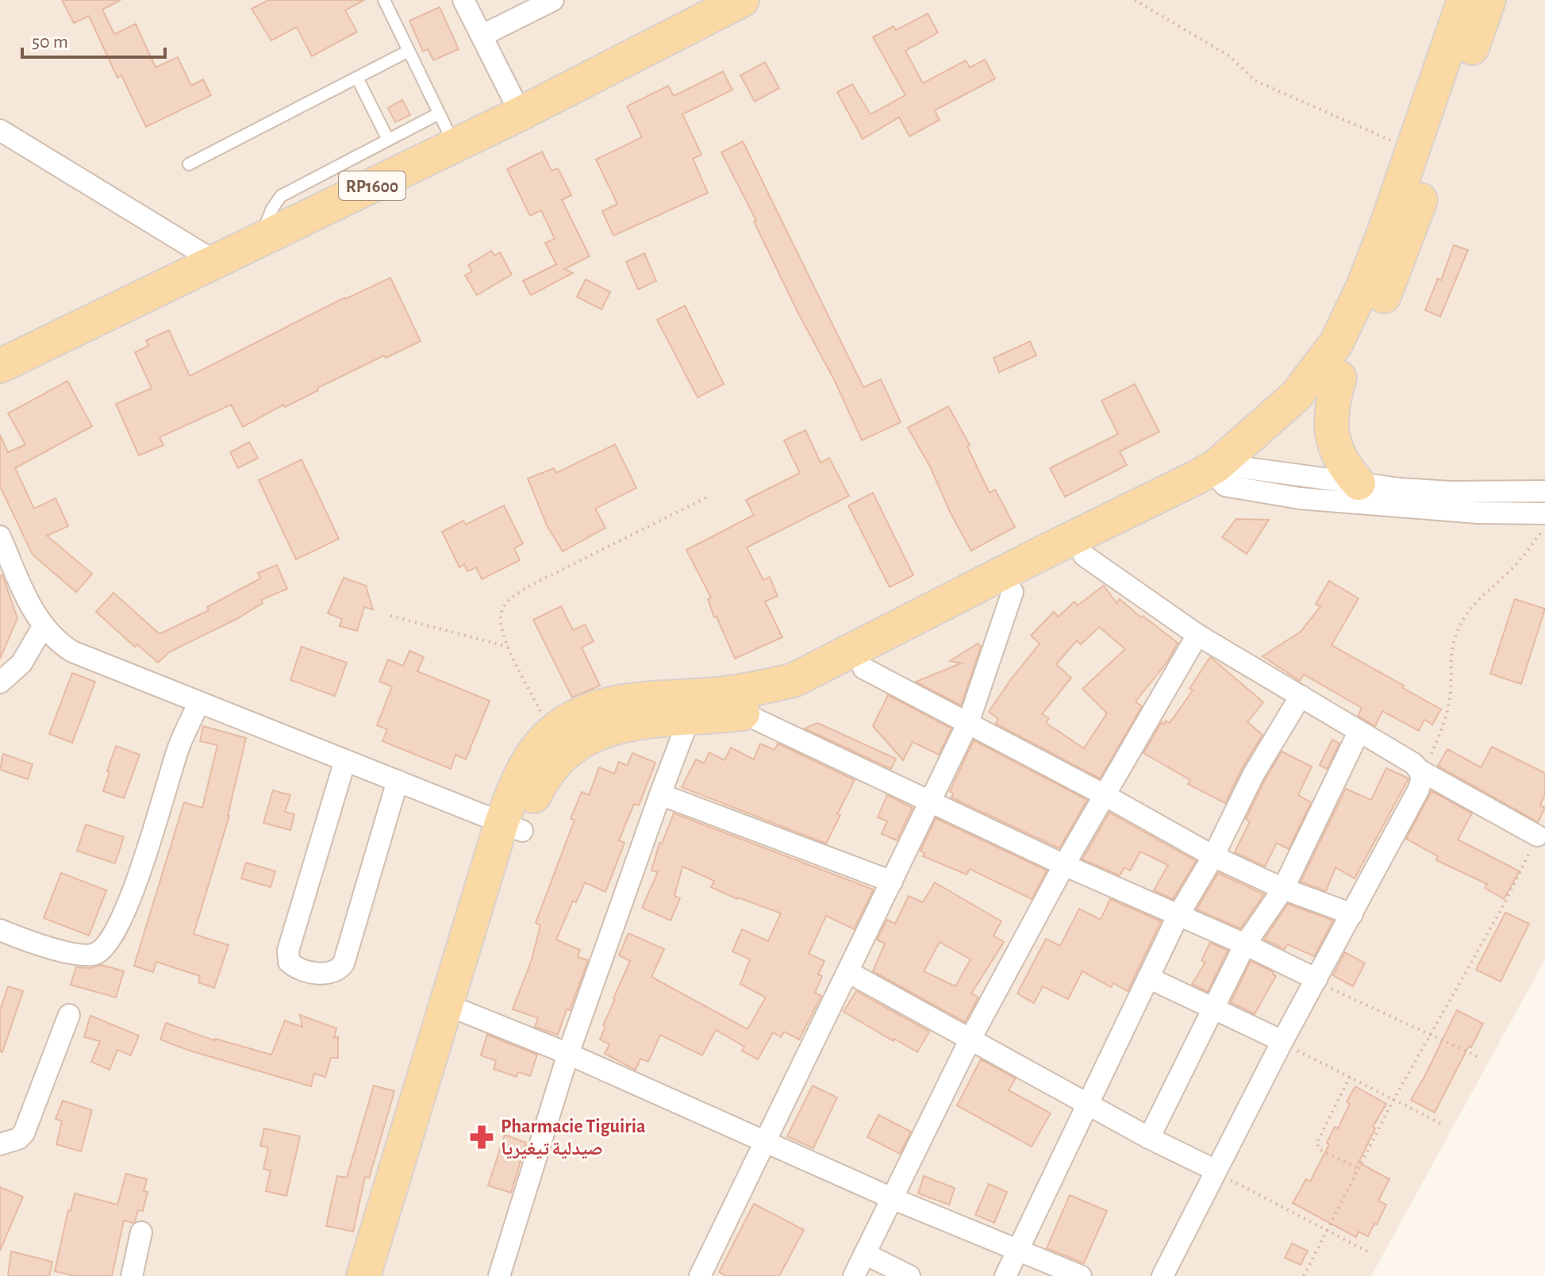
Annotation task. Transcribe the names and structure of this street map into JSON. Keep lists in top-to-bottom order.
{
  "streets": {
    "main road": ["RP1600"]
  },
  "places": {
    "pharmacy": ["Pharmacie Tiguiria صيدلية تيغيريا"]
  },
  "scale_bar": "50 m"
}
